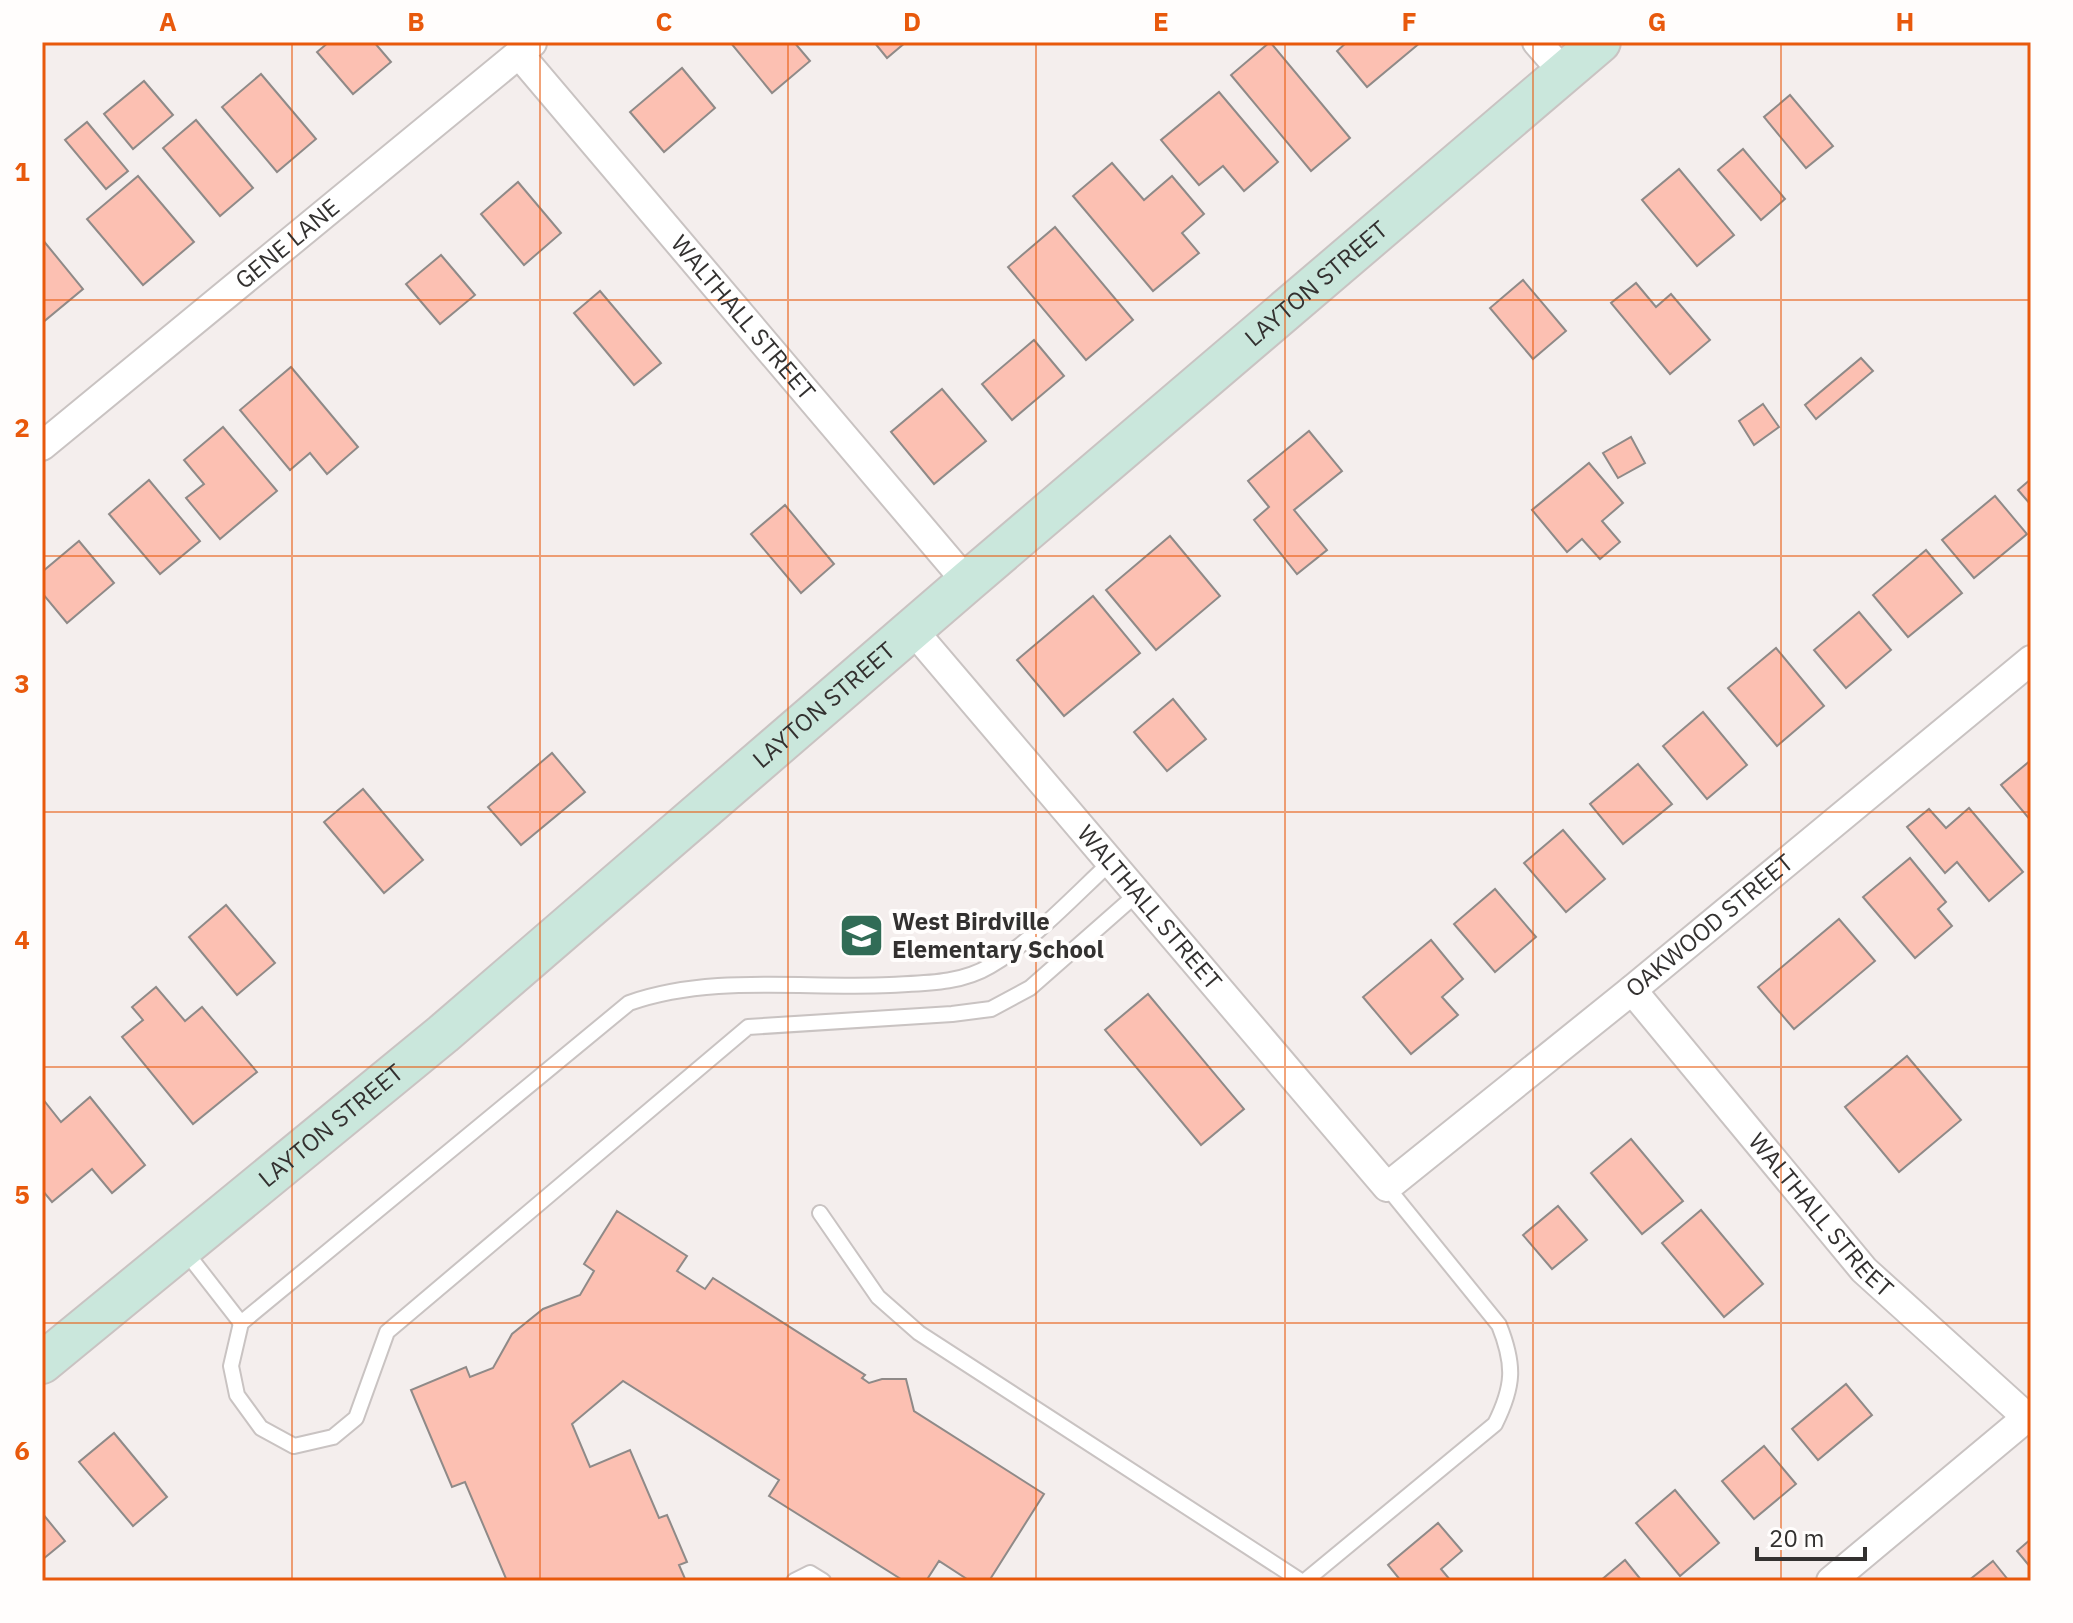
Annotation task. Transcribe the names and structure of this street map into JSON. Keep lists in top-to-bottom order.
{
  "streets": {
    "street": [
      "GENE LANE",
      "LAYTON STREET",
      "WALTHALL STREET",
      "OAKWOOD STREET"
    ]
  },
  "crossings": [
    ["GENE LANE", "WALTHALL STREET"],
    ["LAYTON STREET", "WALTHALL STREET"],
    ["WALTHALL STREET", "OAKWOOD STREET"]
  ],
  "places": {
    "school or university": ["West Birdville Elementary School"]
  },
  "scale_bar": "20 m",
  "grid": {
    "columns": [
      "A",
      "B",
      "C",
      "D",
      "E",
      "F",
      "G",
      "H"
    ],
    "rows": [
      "1",
      "2",
      "3",
      "4",
      "5",
      "6"
    ]
  }
}
